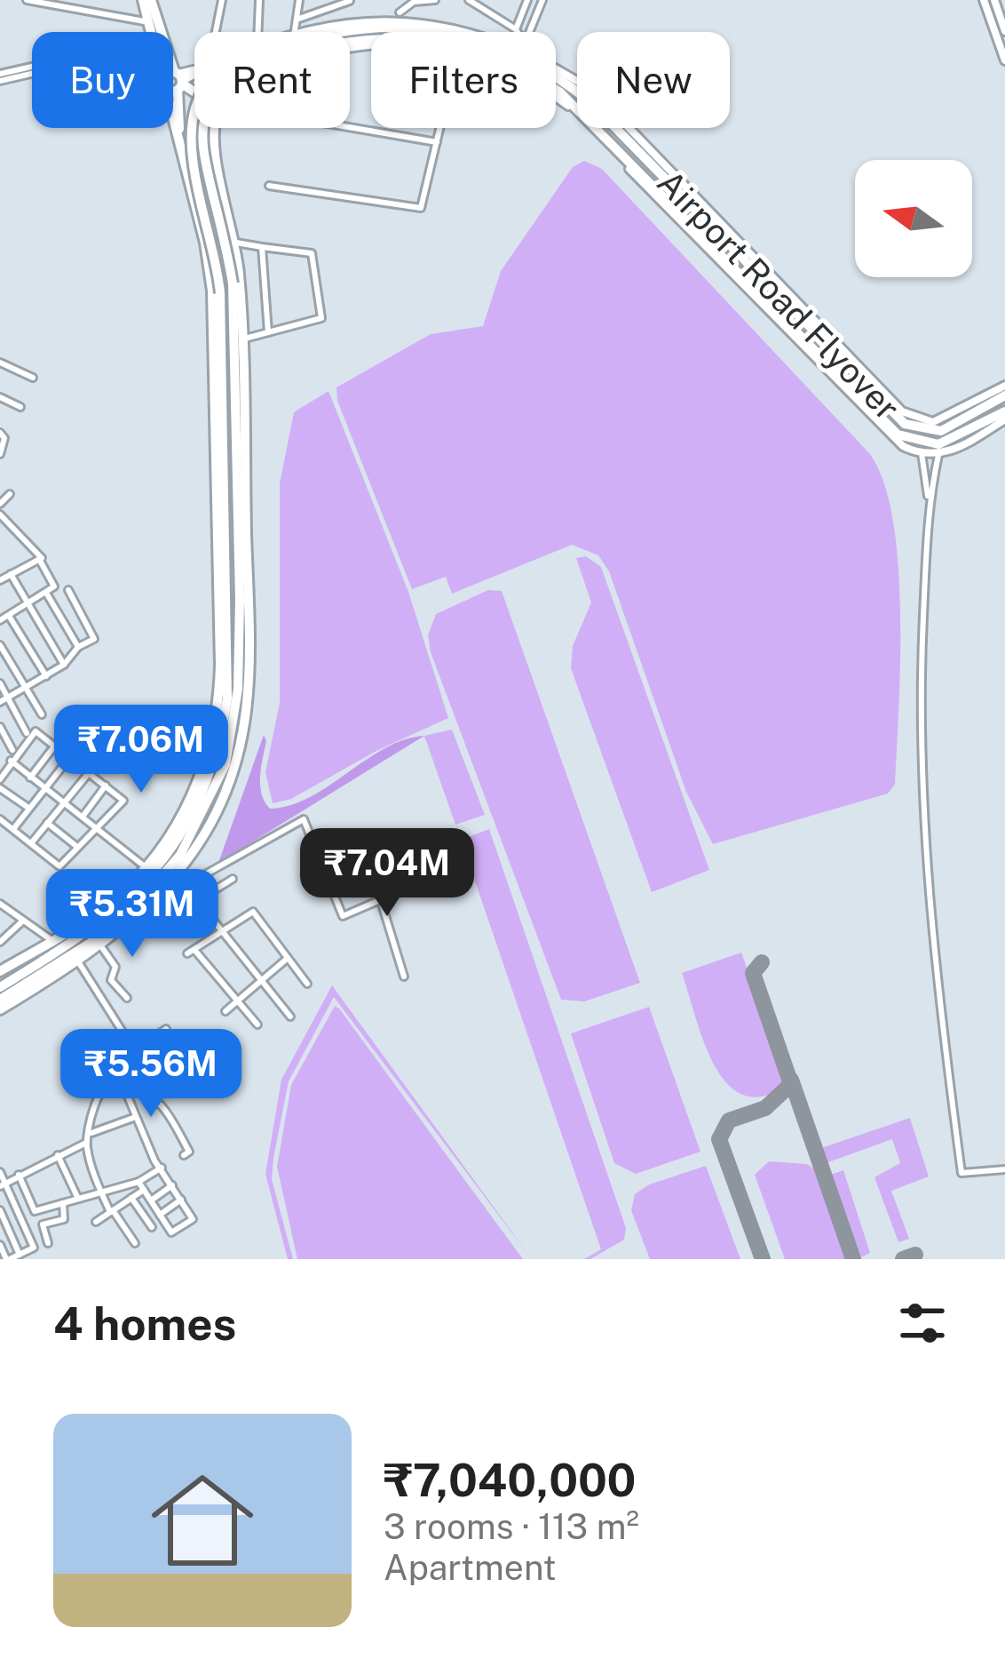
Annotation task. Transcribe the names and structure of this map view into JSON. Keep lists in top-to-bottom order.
{
  "streets": {
    "main road": ["Airport Road Flyover"]
  },
  "north": "left",
  "page": {
    "chip": [
      "Buy",
      "Rent",
      "Filters",
      "New"
    ],
    "price": [
      "₹7.06M",
      "₹7.04M",
      "₹5.31M",
      "₹5.56M"
    ],
    "heading": "4 homes",
    "list": [
      {
        "name": "₹7,040,000",
        "note": "3 rooms · 113 m² · Apartment"
      }
    ]
  }
}
